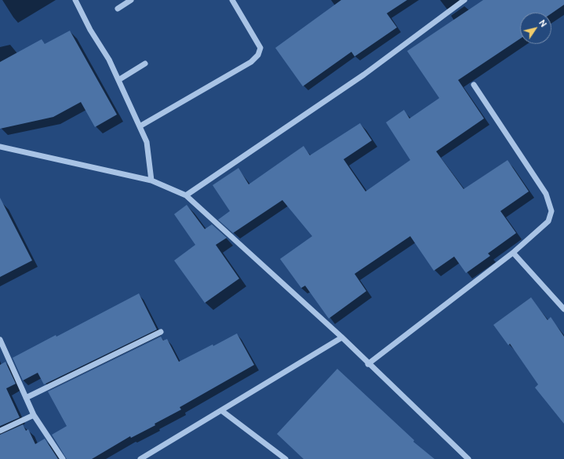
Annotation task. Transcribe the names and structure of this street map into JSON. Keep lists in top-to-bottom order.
{
  "north": "top right"
}
